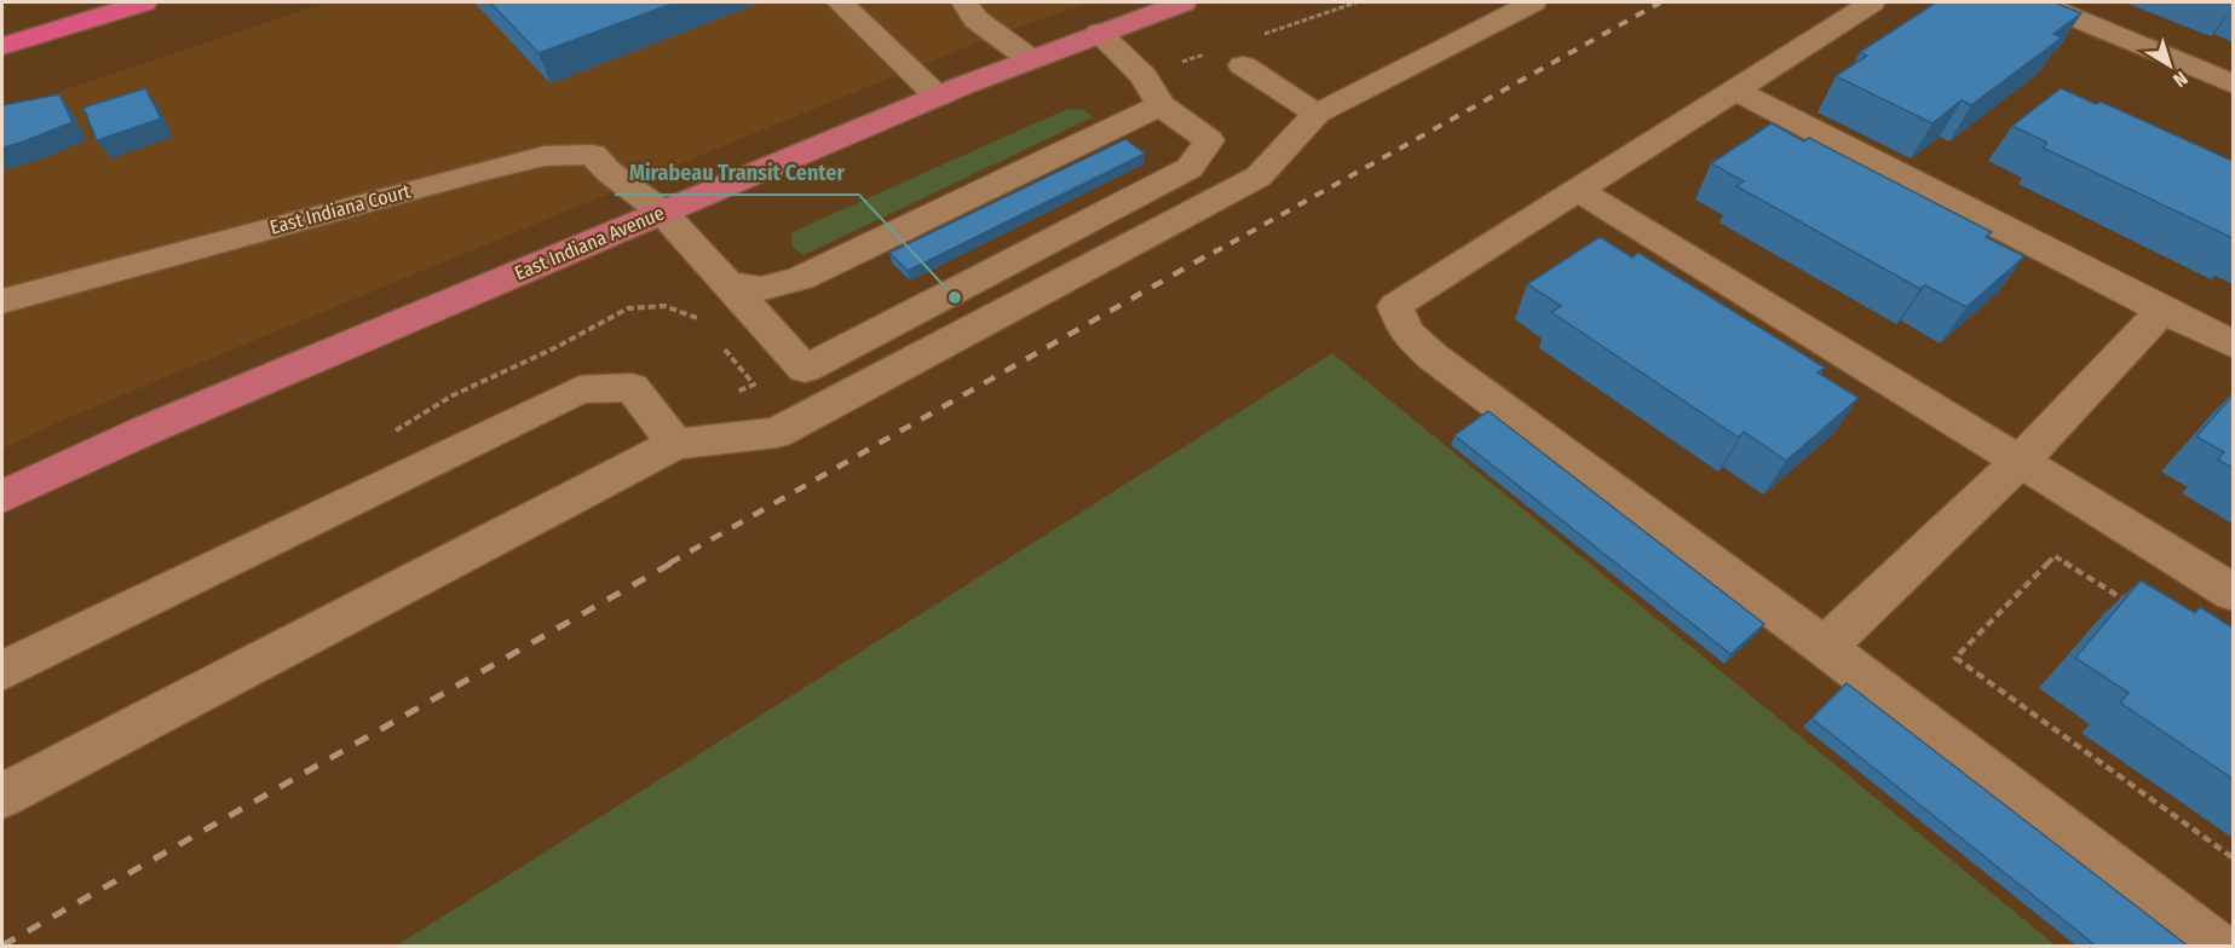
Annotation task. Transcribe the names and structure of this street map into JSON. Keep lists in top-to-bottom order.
{
  "streets": {
    "main road": ["East Indiana Avenue"],
    "lane": ["East Indiana Court"]
  },
  "crossings": [
    ["East Indiana Court", "East Indiana Avenue"]
  ],
  "places": ["Mirabeau Transit Center"],
  "north": "bottom right"
}
